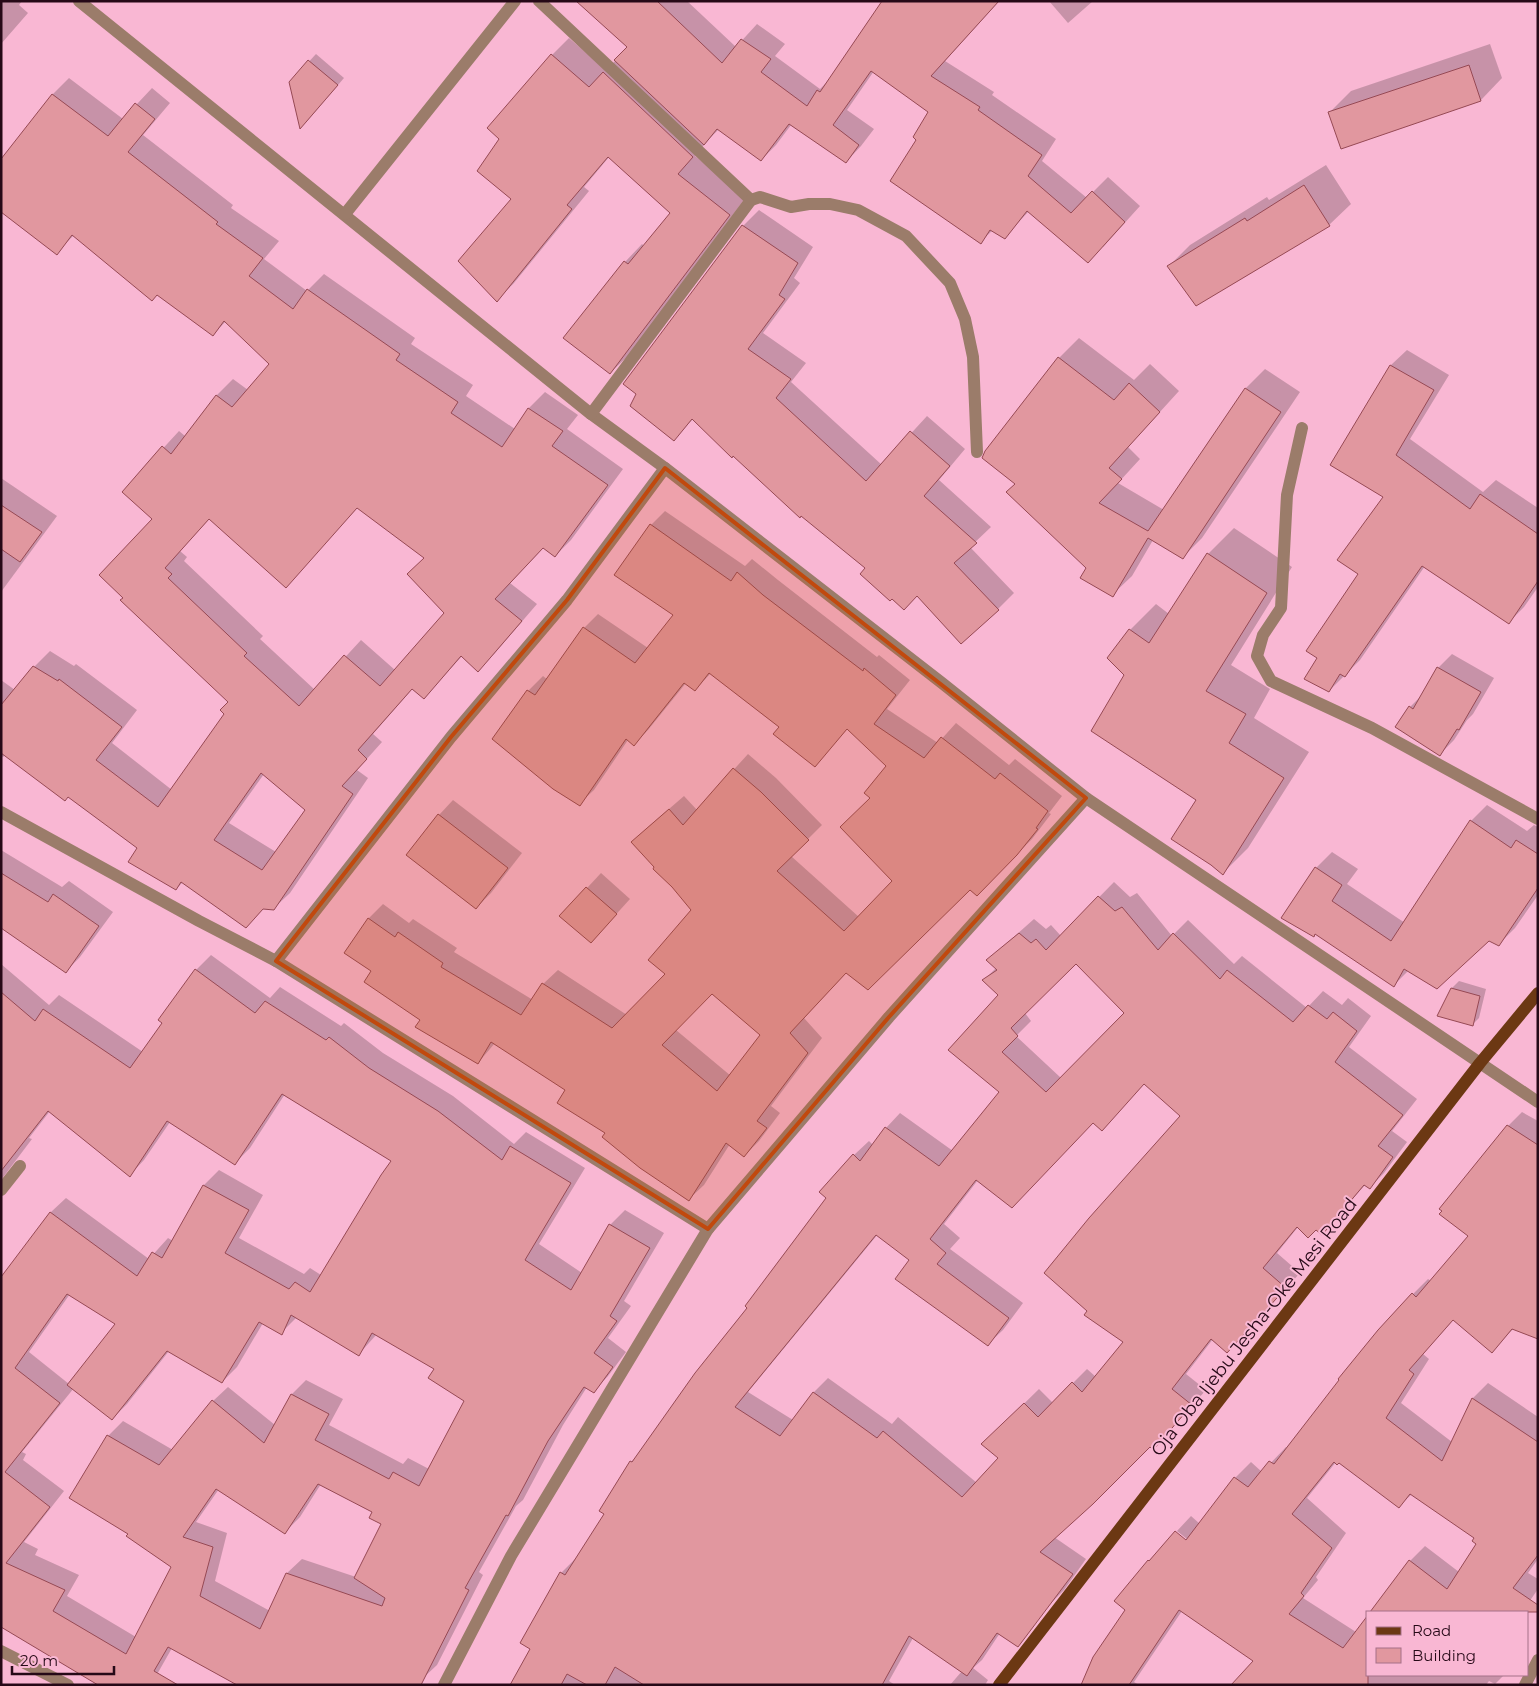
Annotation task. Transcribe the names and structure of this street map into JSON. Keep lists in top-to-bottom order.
{
  "streets": {
    "main road": ["Oja Oba Ijebu Jesha-Oke Mesi Road"]
  },
  "legend": ["Road", "Building"],
  "scale_bar": "20 m"
}
